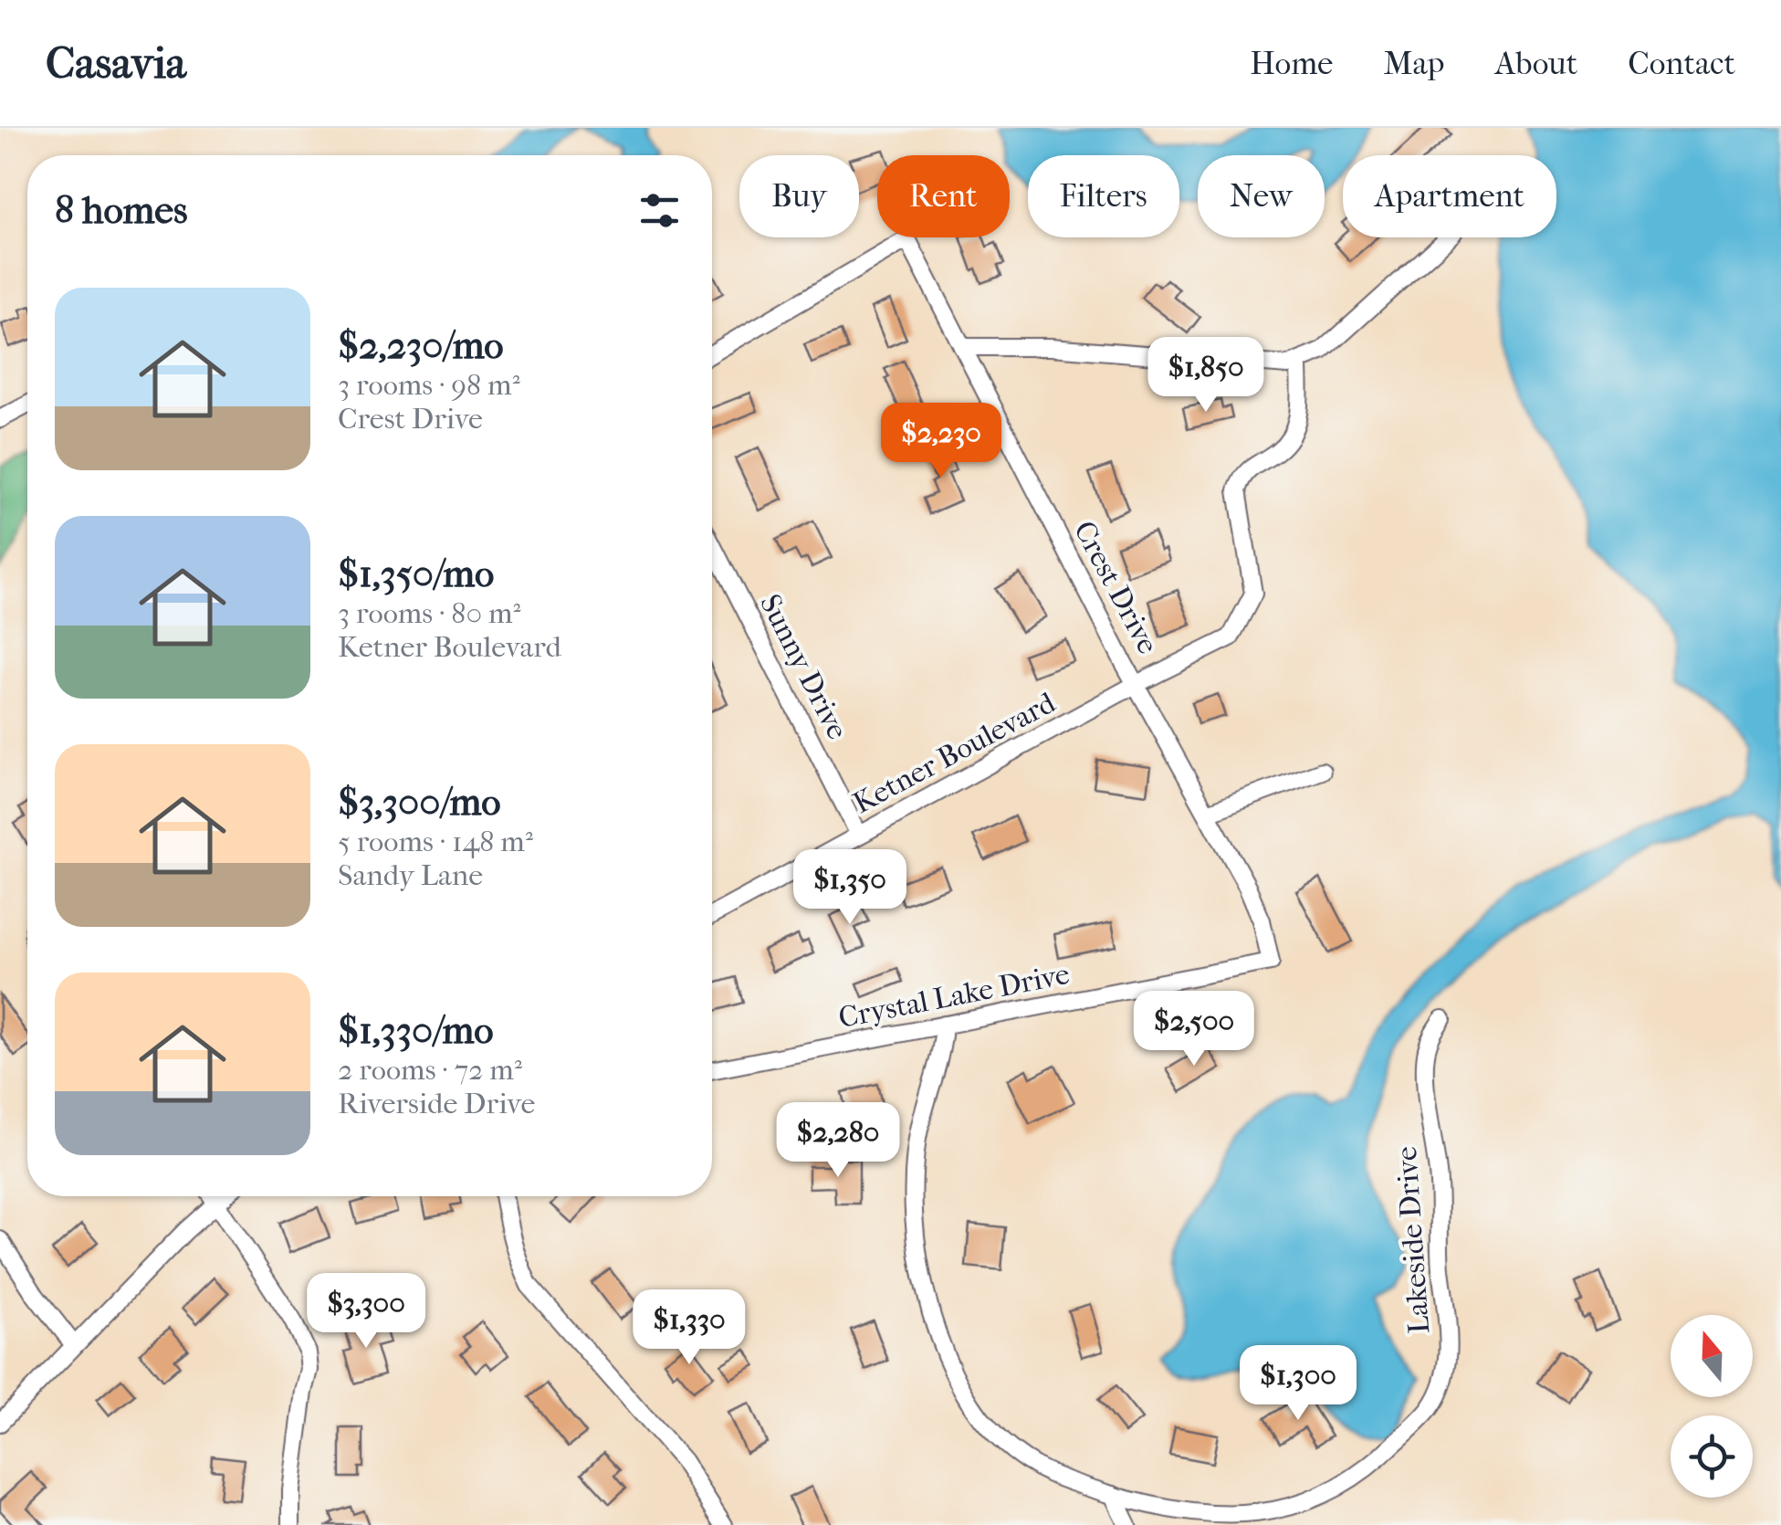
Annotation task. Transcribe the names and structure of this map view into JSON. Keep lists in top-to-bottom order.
{
  "streets": {
    "street": [
      "Crest Drive",
      "Sunny Drive",
      "Ketner Boulevard",
      "Crystal Lake Drive",
      "Lakeside Drive"
    ]
  },
  "crossings": [
    ["Crest Drive", "Ketner Boulevard"],
    ["Crest Drive", "Crystal Lake Drive"],
    ["Sunny Drive", "Ketner Boulevard"],
    ["Crystal Lake Drive", "Lakeside Drive"]
  ],
  "north": "top",
  "page": {
    "header": "Casavia",
    "nav": [
      "Home",
      "Map",
      "About",
      "Contact"
    ],
    "chip": [
      "Buy",
      "Rent",
      "Filters",
      "New",
      "Apartment"
    ],
    "heading": "8 homes",
    "list": [
      {
        "name": "$2,230/mo",
        "note": "3 rooms · 98 m² · Crest Drive"
      },
      {
        "name": "$1,350/mo",
        "note": "3 rooms · 80 m² · Ketner Boulevard"
      },
      {
        "name": "$3,300/mo",
        "note": "5 rooms · 148 m² · Sandy Lane"
      },
      {
        "name": "$1,330/mo",
        "note": "2 rooms · 72 m² · Riverside Drive"
      }
    ],
    "price": [
      "$1,850",
      "$2,230",
      "$1,350",
      "$2,500",
      "$2,280",
      "$3,300",
      "$1,330",
      "$1,300"
    ]
  }
}
